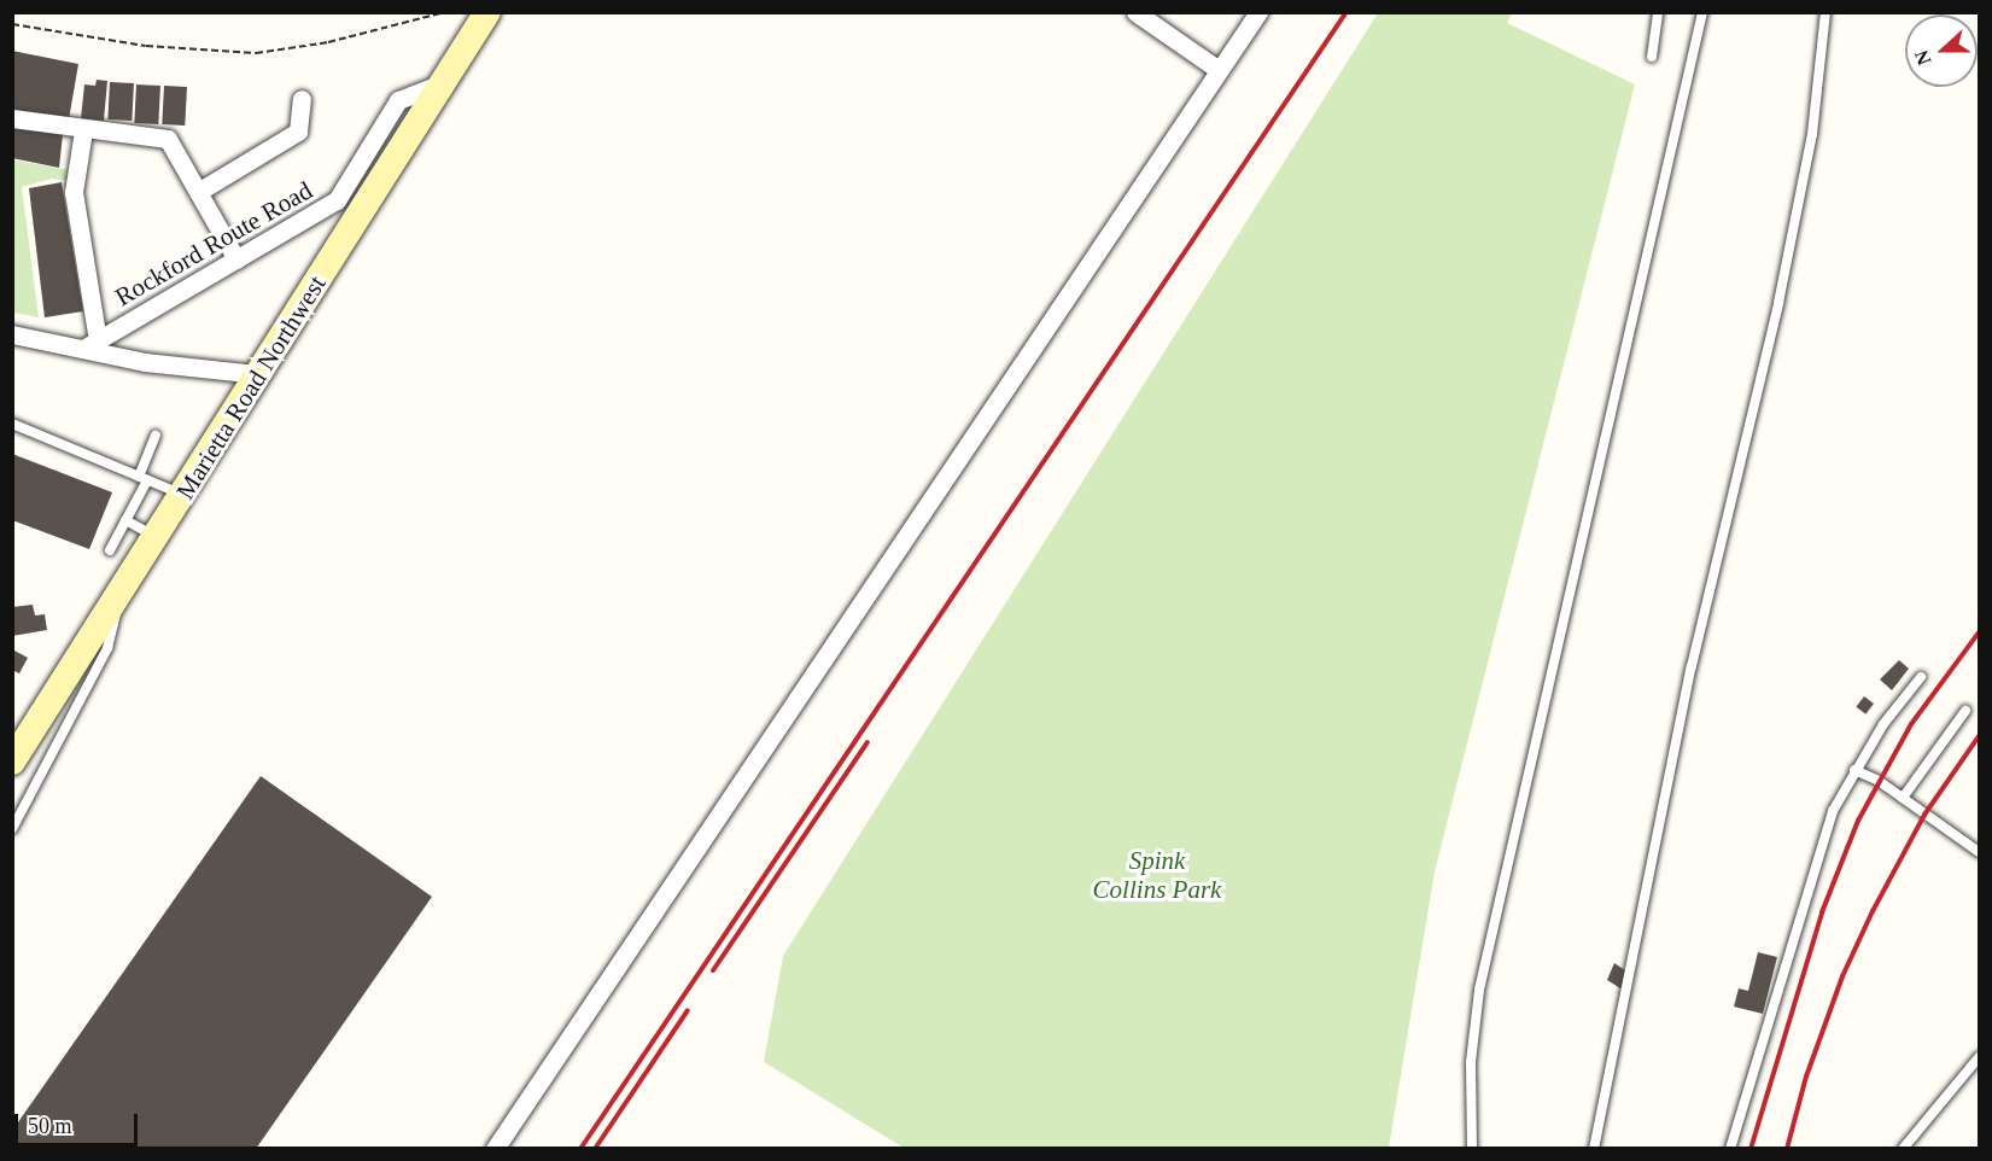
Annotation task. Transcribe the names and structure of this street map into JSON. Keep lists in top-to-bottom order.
{
  "streets": {
    "main road": ["Marietta Road Northwest"],
    "street": ["Rockford Route Road"]
  },
  "crossings": [
    ["Rockford Route Road", "Marietta Road Northwest"]
  ],
  "parks": ["Spink Collins Park"],
  "scale_bar": "50 m",
  "north": "left"
}
